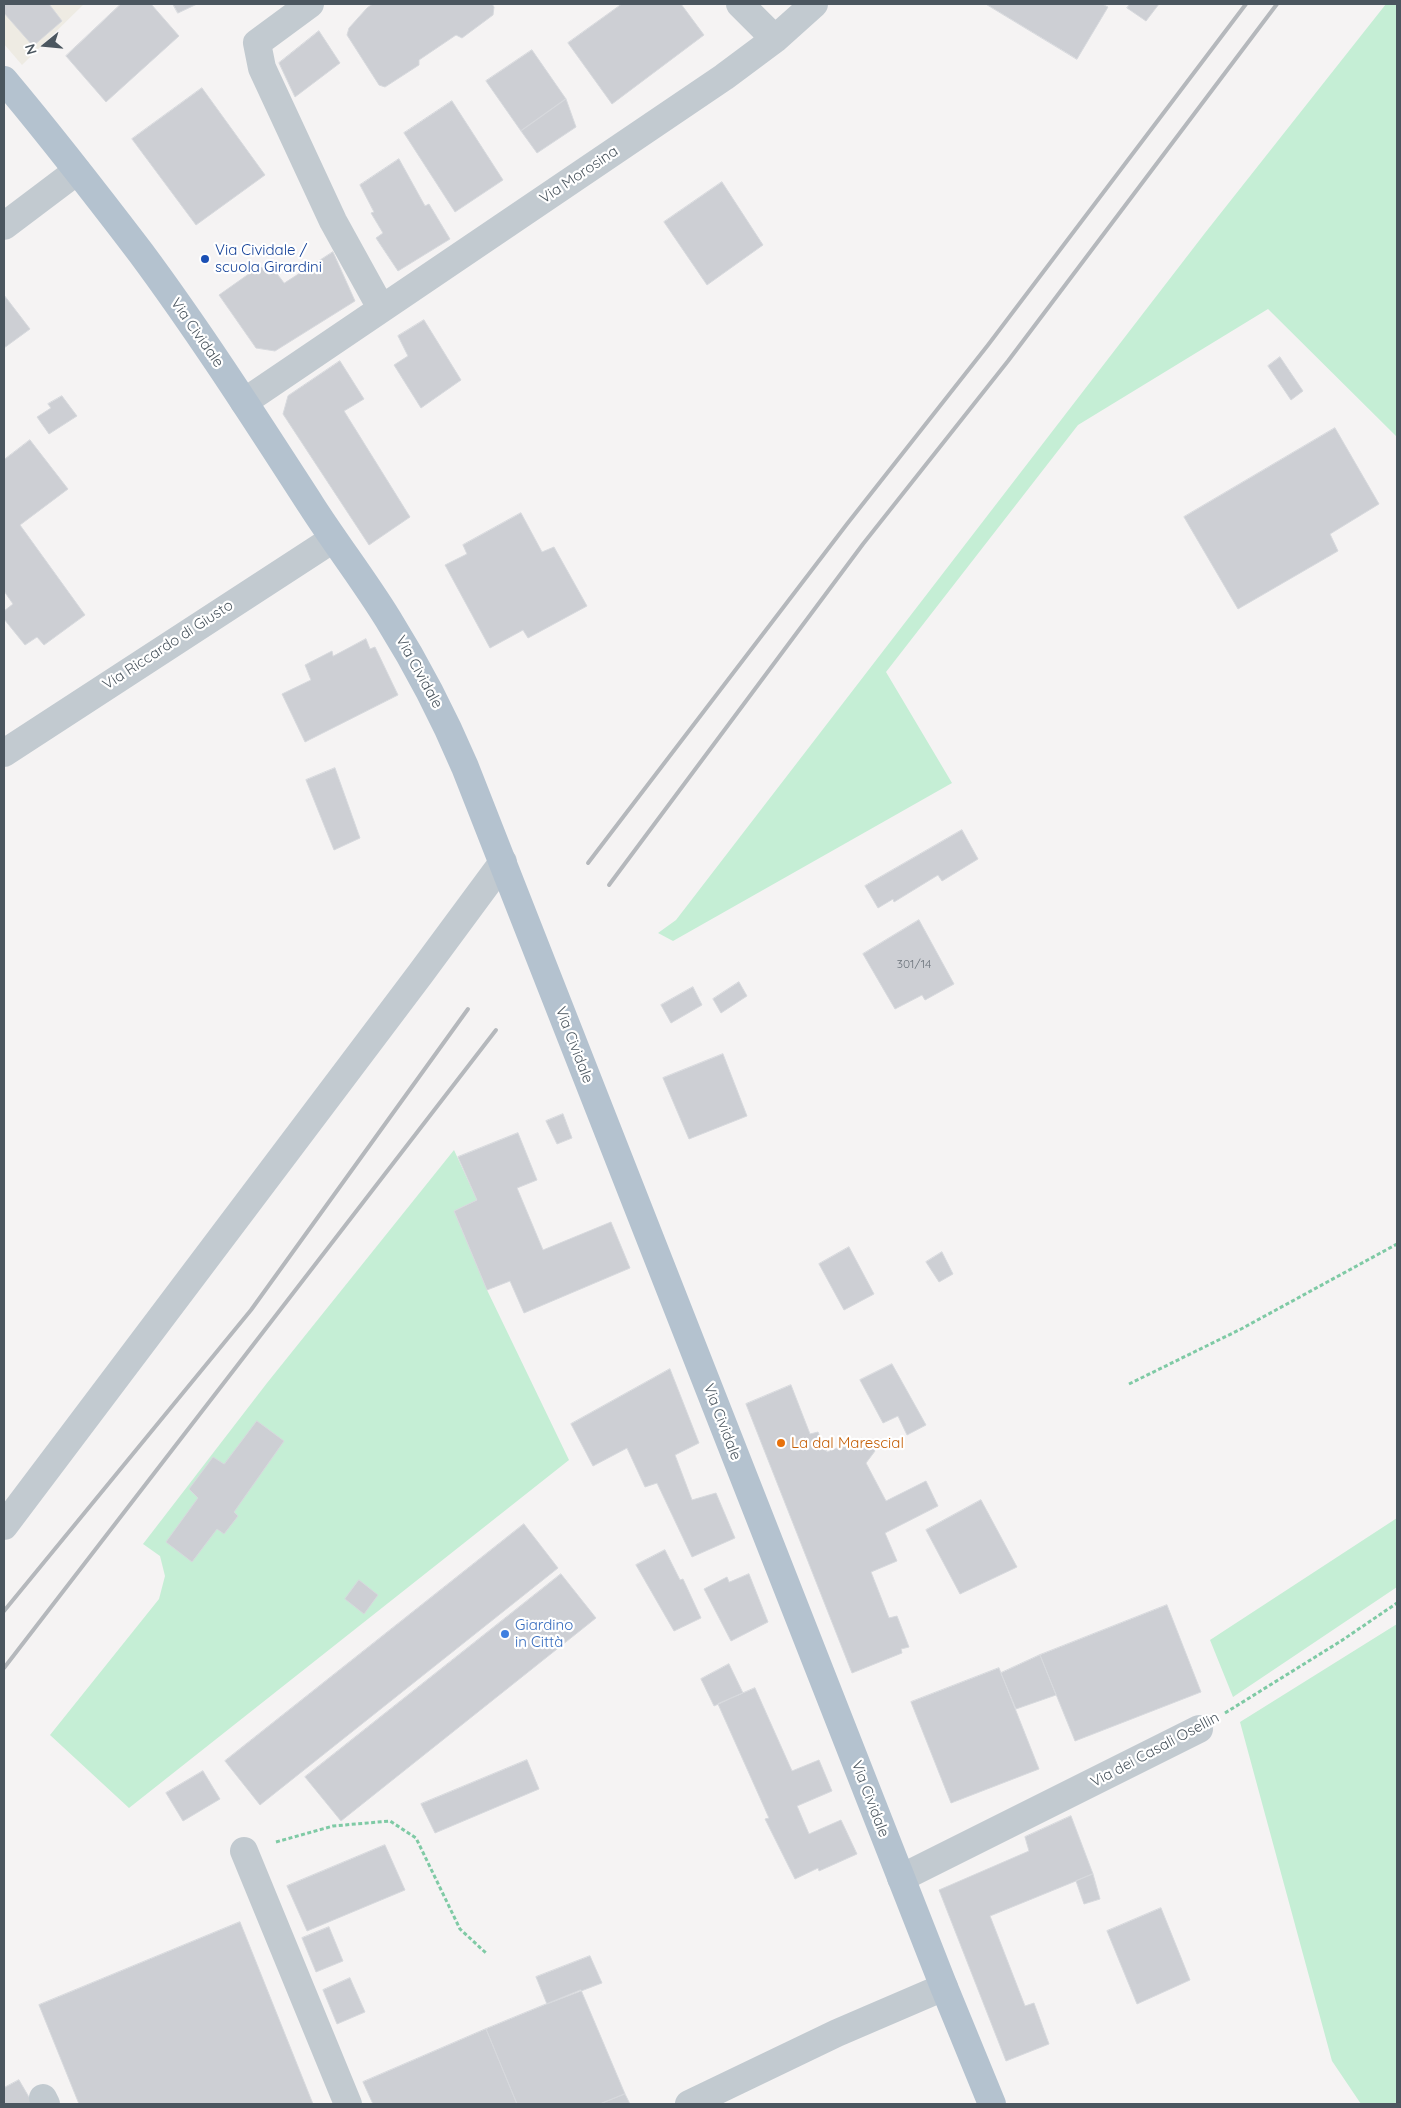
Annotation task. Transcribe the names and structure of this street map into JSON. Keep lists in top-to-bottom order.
{
  "streets": {
    "main road": ["Via Cividale"],
    "street": ["Via Morosina", "Via Riccardo di Giusto", "Via dei Casali Osellin"]
  },
  "crossings": [
    ["Via Morosina", "Via Cividale"],
    ["Via Cividale", "Via Riccardo di Giusto"],
    ["Via Cividale", "Via dei Casali Osellin"]
  ],
  "places": ["Via Cividale / scuola Girardini", "La dal Marescial", "Giardino in Città"],
  "house_numbers": ["301/14"],
  "north": "left"
}
